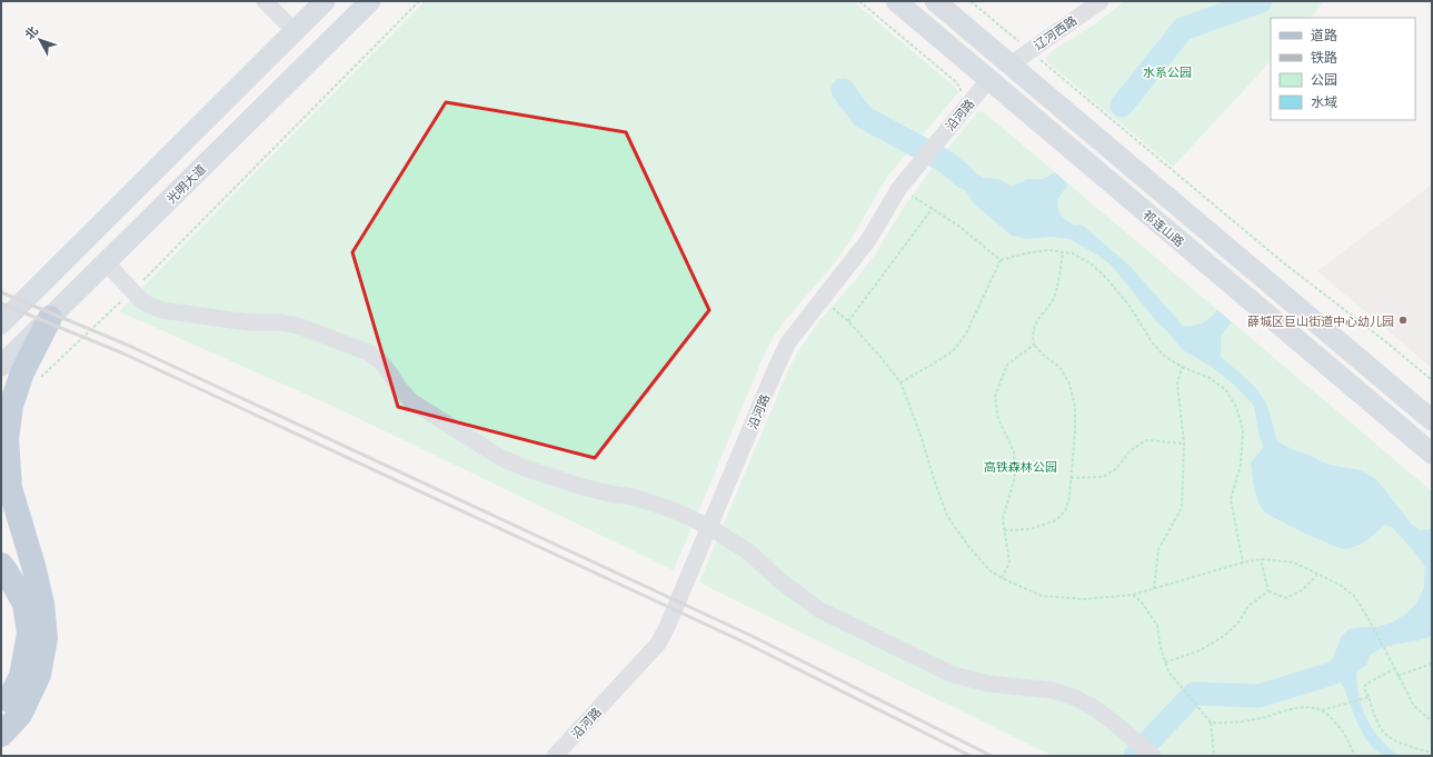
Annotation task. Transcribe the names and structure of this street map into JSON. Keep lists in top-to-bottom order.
{
  "streets": {
    "main road": ["光明大道", "祁连山路"],
    "street": ["辽河西路", "沿河路"]
  },
  "crossings": [
    ["辽河西路", "祁连山路"],
    ["沿河路", "祁连山路"]
  ],
  "parks": ["水系公园", "高铁森林公园"],
  "places": ["薛城区巨山街道中心幼儿园"],
  "legend": [
    "道路",
    "铁路",
    "公园",
    "水域"
  ],
  "north": "top left"
}
